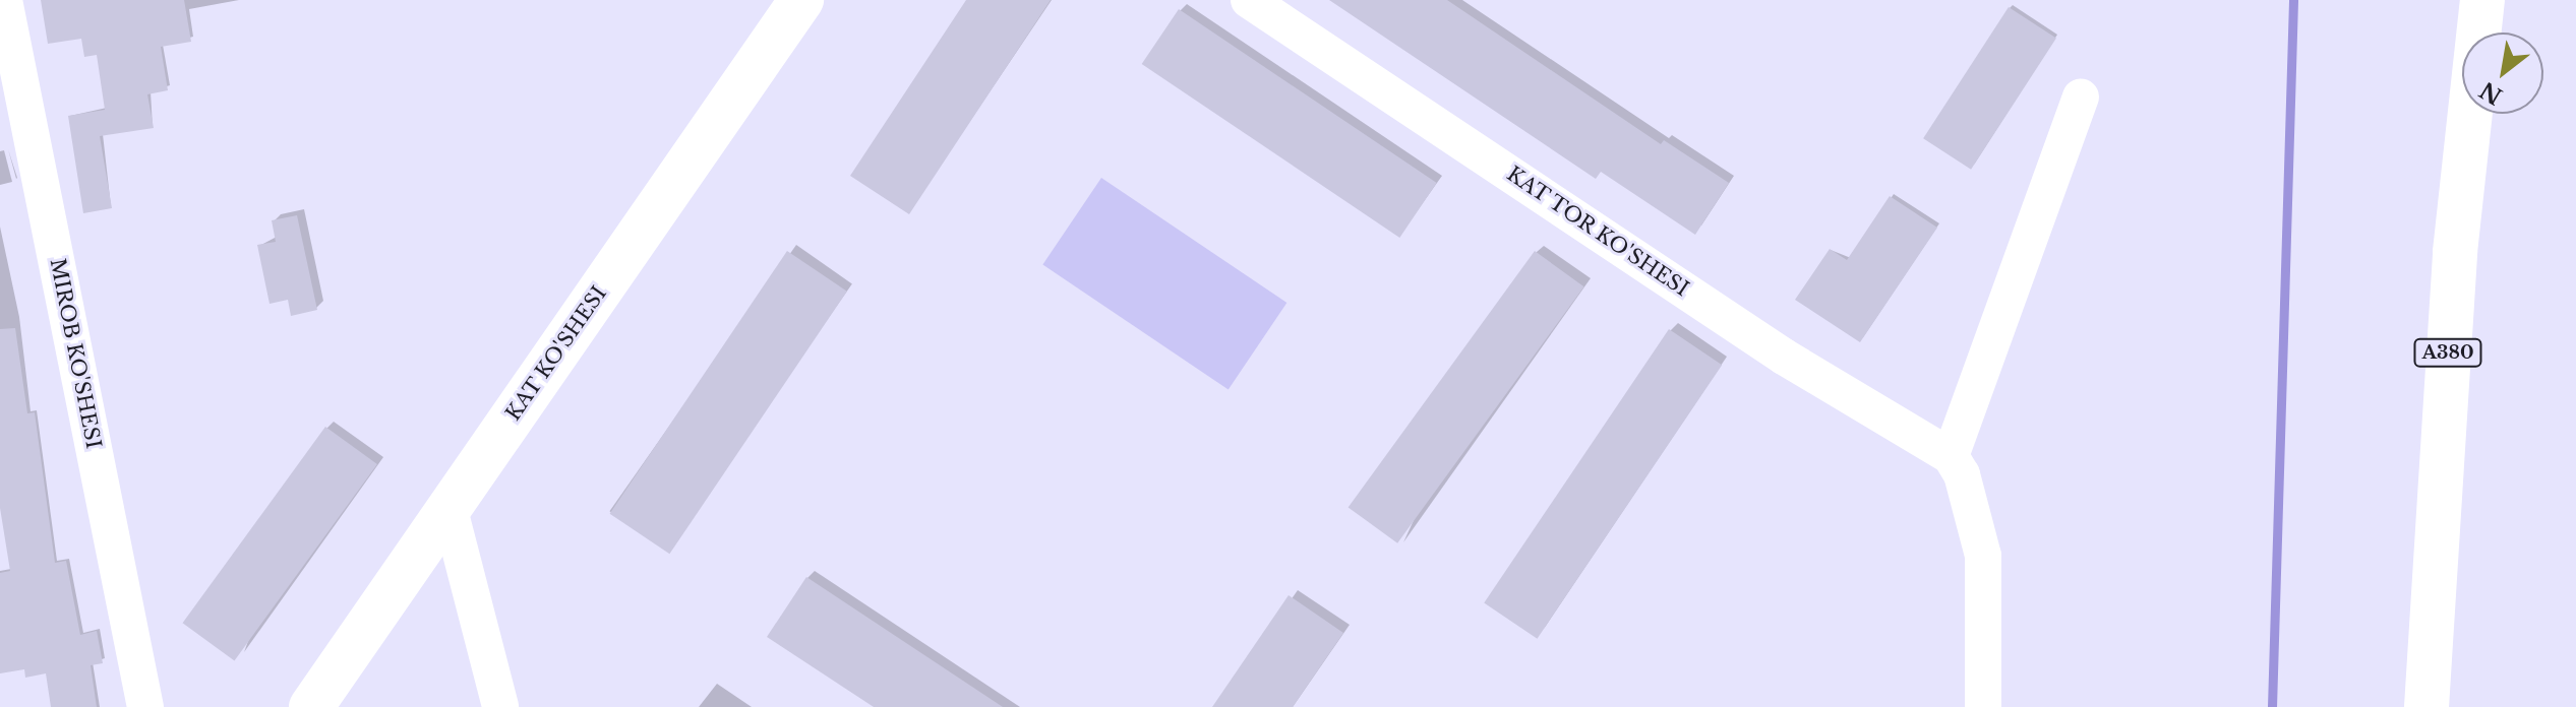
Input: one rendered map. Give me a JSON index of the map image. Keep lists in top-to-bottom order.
{
  "streets": {
    "main road": ["A380", "KAT KO'SHESI"],
    "street": ["KAT TOR KO'SHESI", "MIROB KO'SHESI"]
  },
  "north": "bottom left"
}
